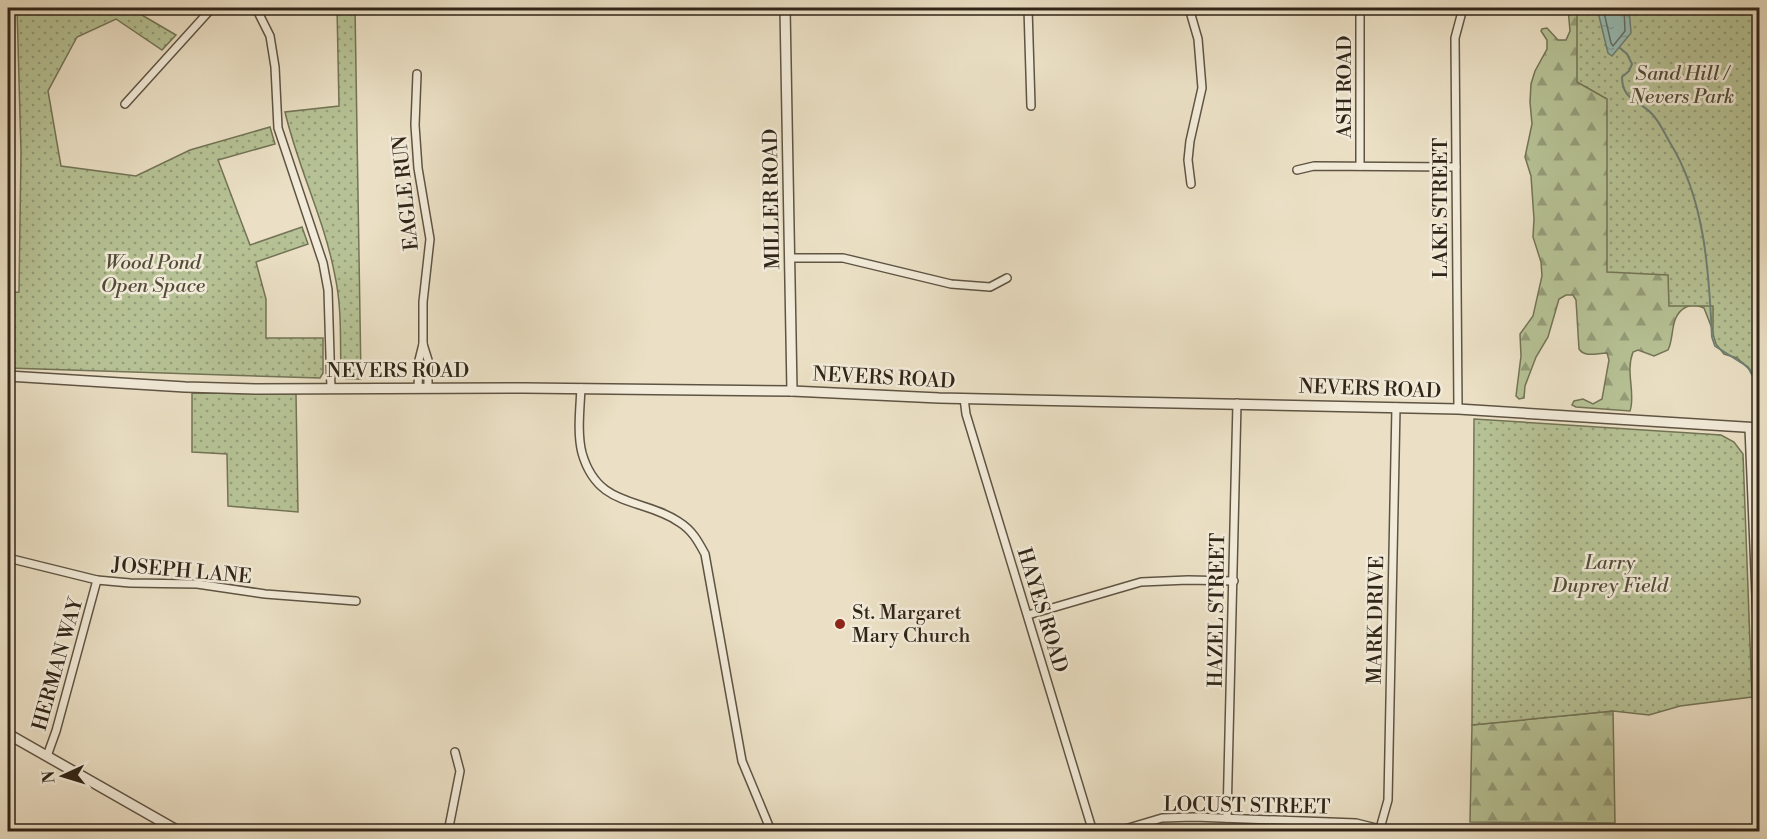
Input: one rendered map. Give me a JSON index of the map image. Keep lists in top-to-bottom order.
{
  "streets": {
    "street": [
      "ASH ROAD",
      "EAGLE RUN",
      "MILLER ROAD",
      "LAKE STREET",
      "NEVERS ROAD",
      "JOSEPH LANE",
      "HAYES ROAD",
      "HAZEL STREET",
      "MARK DRIVE",
      "HERMAN WAY",
      "LOCUST STREET"
    ]
  },
  "crossings": [
    ["EAGLE RUN", "NEVERS ROAD"],
    ["MILLER ROAD", "NEVERS ROAD"],
    ["LAKE STREET", "NEVERS ROAD"],
    ["NEVERS ROAD", "HAYES ROAD"],
    ["NEVERS ROAD", "HAZEL STREET"],
    ["NEVERS ROAD", "MARK DRIVE"],
    ["JOSEPH LANE", "HERMAN WAY"],
    ["HAZEL STREET", "LOCUST STREET"],
    ["MARK DRIVE", "LOCUST STREET"]
  ],
  "parks": ["Sand Hill / Nevers Park", "Wood Pond Open Space", "Larry Duprey Field"],
  "places": ["St. Margaret Mary Church"],
  "north": "left"
}
